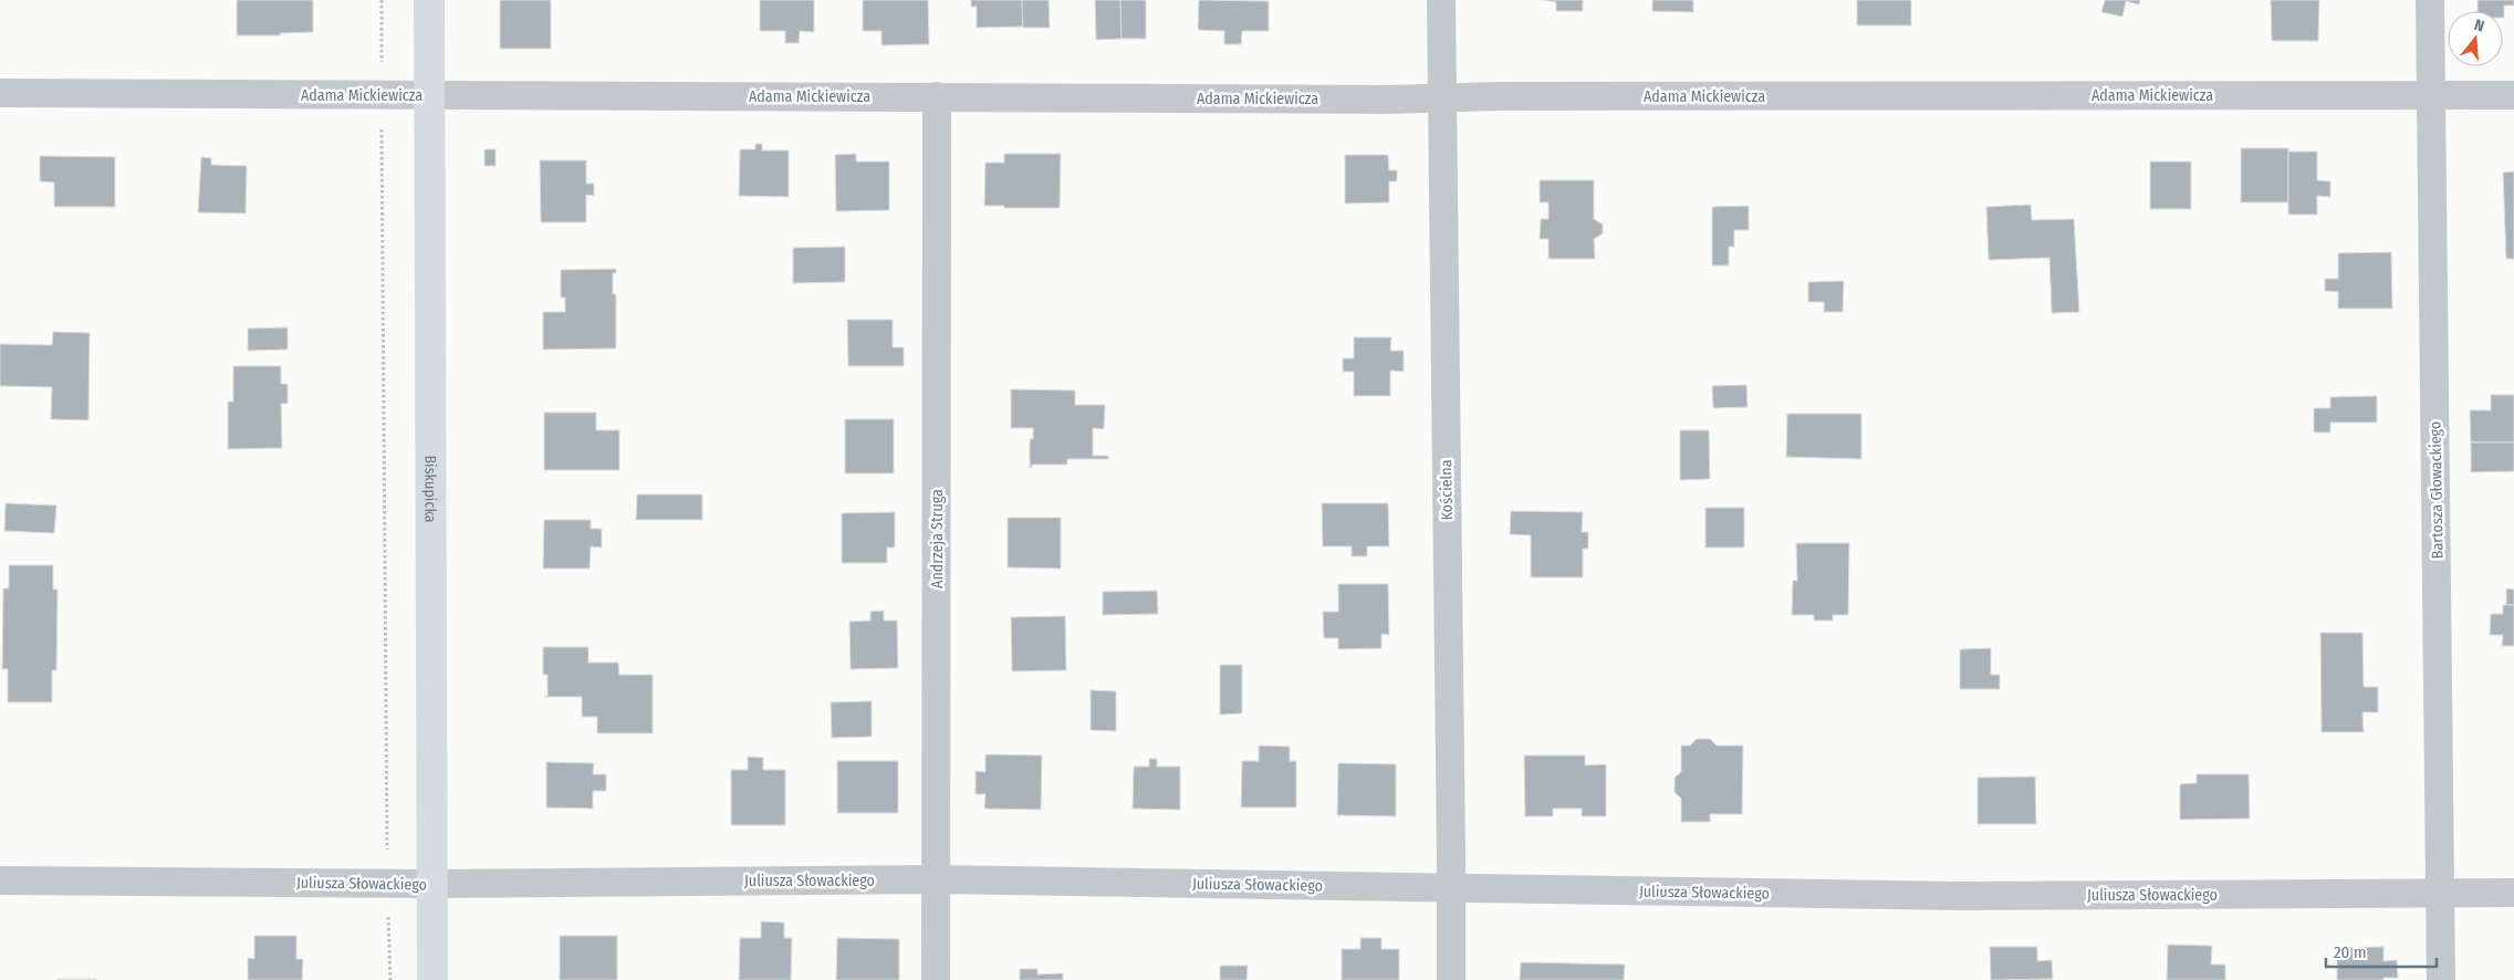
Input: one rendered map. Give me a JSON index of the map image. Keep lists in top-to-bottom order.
{
  "streets": {
    "main road": ["Biskupicka"],
    "street": [
      "Adama Mickiewicza",
      "Kościelna",
      "Bartosza Głowackiego",
      "Andrzeja Struga",
      "Juliusza Słowackiego"
    ]
  },
  "crossings": [
    ["Adama Mickiewicza", "Biskupicka"],
    ["Adama Mickiewicza", "Kościelna"],
    ["Adama Mickiewicza", "Bartosza Głowackiego"],
    ["Adama Mickiewicza", "Andrzeja Struga"],
    ["Biskupicka", "Juliusza Słowackiego"],
    ["Kościelna", "Juliusza Słowackiego"],
    ["Bartosza Głowackiego", "Juliusza Słowackiego"],
    ["Andrzeja Struga", "Juliusza Słowackiego"]
  ],
  "scale_bar": "20 m",
  "north": "top"
}
